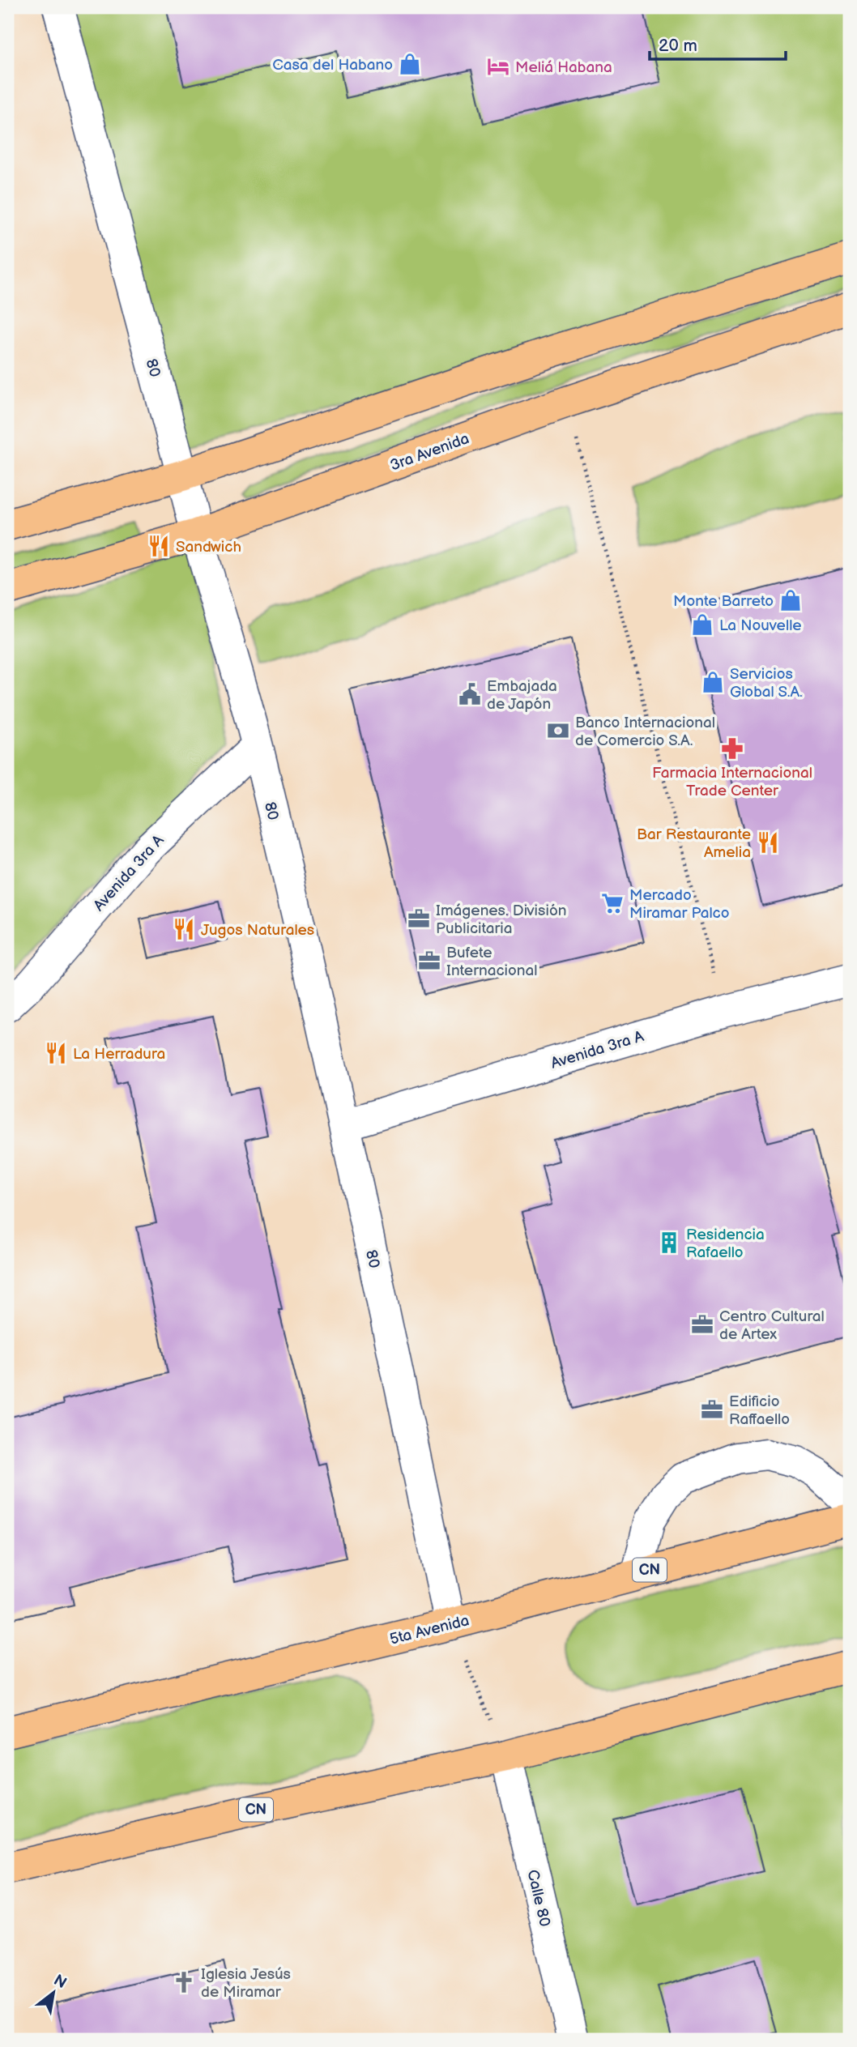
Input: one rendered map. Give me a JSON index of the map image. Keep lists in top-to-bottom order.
{
  "streets": {
    "main road": ["3ra Avenida", "CN", "5ta Avenida"],
    "street": ["80", "Avenida 3ra A", "Calle 80"]
  },
  "crossings": [
    ["80", "3ra Avenida"],
    ["80", "Avenida 3ra A"],
    ["80", "5ta Avenida"],
    ["CN", "Calle 80"]
  ],
  "places": {
    "shop": [
      "Casa del Habano",
      "Monte Barreto",
      "La Nouvelle",
      "Servicios Global S.A."
    ],
    "hotel": ["Meliá Habana"],
    "restaurant": [
      "Sandwich",
      "Bar Restaurante Amelia",
      "Jugos Naturales",
      "La Herradura"
    ],
    "public building": ["Embajada de Japón"],
    "bank": ["Banco Internacional de Comercio S.A."],
    "pharmacy": ["Farmacia Internacional Trade Center"],
    "supermarket": ["Mercado Miramar Palco"],
    "office": [
      "Imágenes. División Publicitaria",
      "Bufete Internacional",
      "Centro Cultural de Artex",
      "Edificio Raffaello"
    ],
    "building": ["Residencia Rafaello"],
    "church": ["Iglesia Jesús de Miramar"]
  },
  "scale_bar": "20 m",
  "north": "top right"
}
